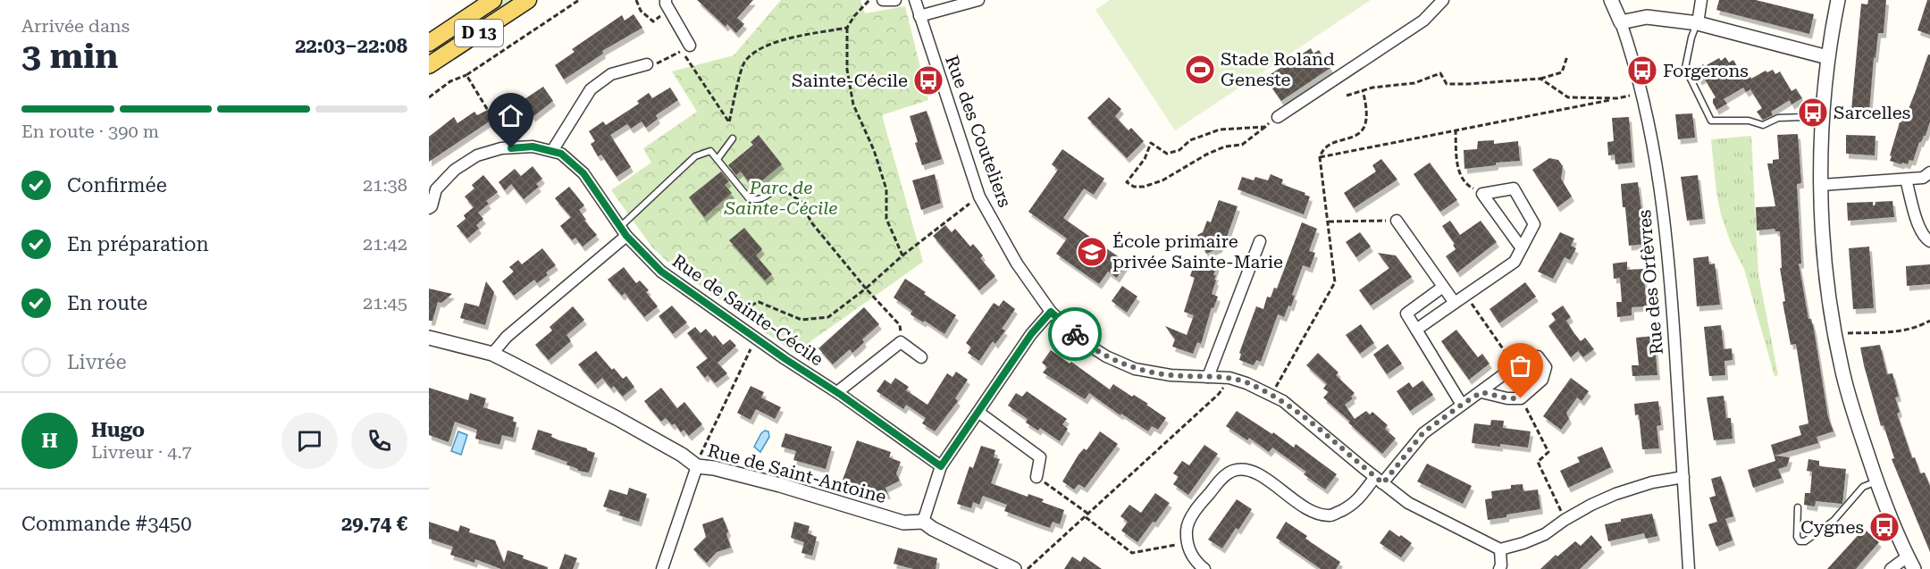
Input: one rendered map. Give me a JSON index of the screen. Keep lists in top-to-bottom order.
{
  "streets": {
    "main road": ["D 13"],
    "street": [
      "Rue des Couteliers",
      "Rue des Orfèvres",
      "Rue de Sainte-Cécile",
      "Rue de Saint-Antoine"
    ]
  },
  "parks": ["Parc de Sainte-Cécile"],
  "places": {
    "sports": ["Stade Roland Geneste"],
    "bus stop": [
      "Forgerons",
      "Sainte-Cécile",
      "Sarcelles",
      "Cygnes"
    ],
    "school or university": ["École primaire privée Sainte-Marie"]
  },
  "page": {
    "heading": ["3 min", "Arrivée dans", "22:03–22:08"],
    "panel": [
      "Hugo",
      "Livreur · 4.7",
      "Commande #3450",
      "29.74 €"
    ],
    "bar": "En route · 390 m",
    "list": [
      ["Confirmée", "21:38"],
      ["En préparation", "21:42"],
      ["En route", "21:45"],
      "Livrée"
    ],
    "round": "H"
  }
}
